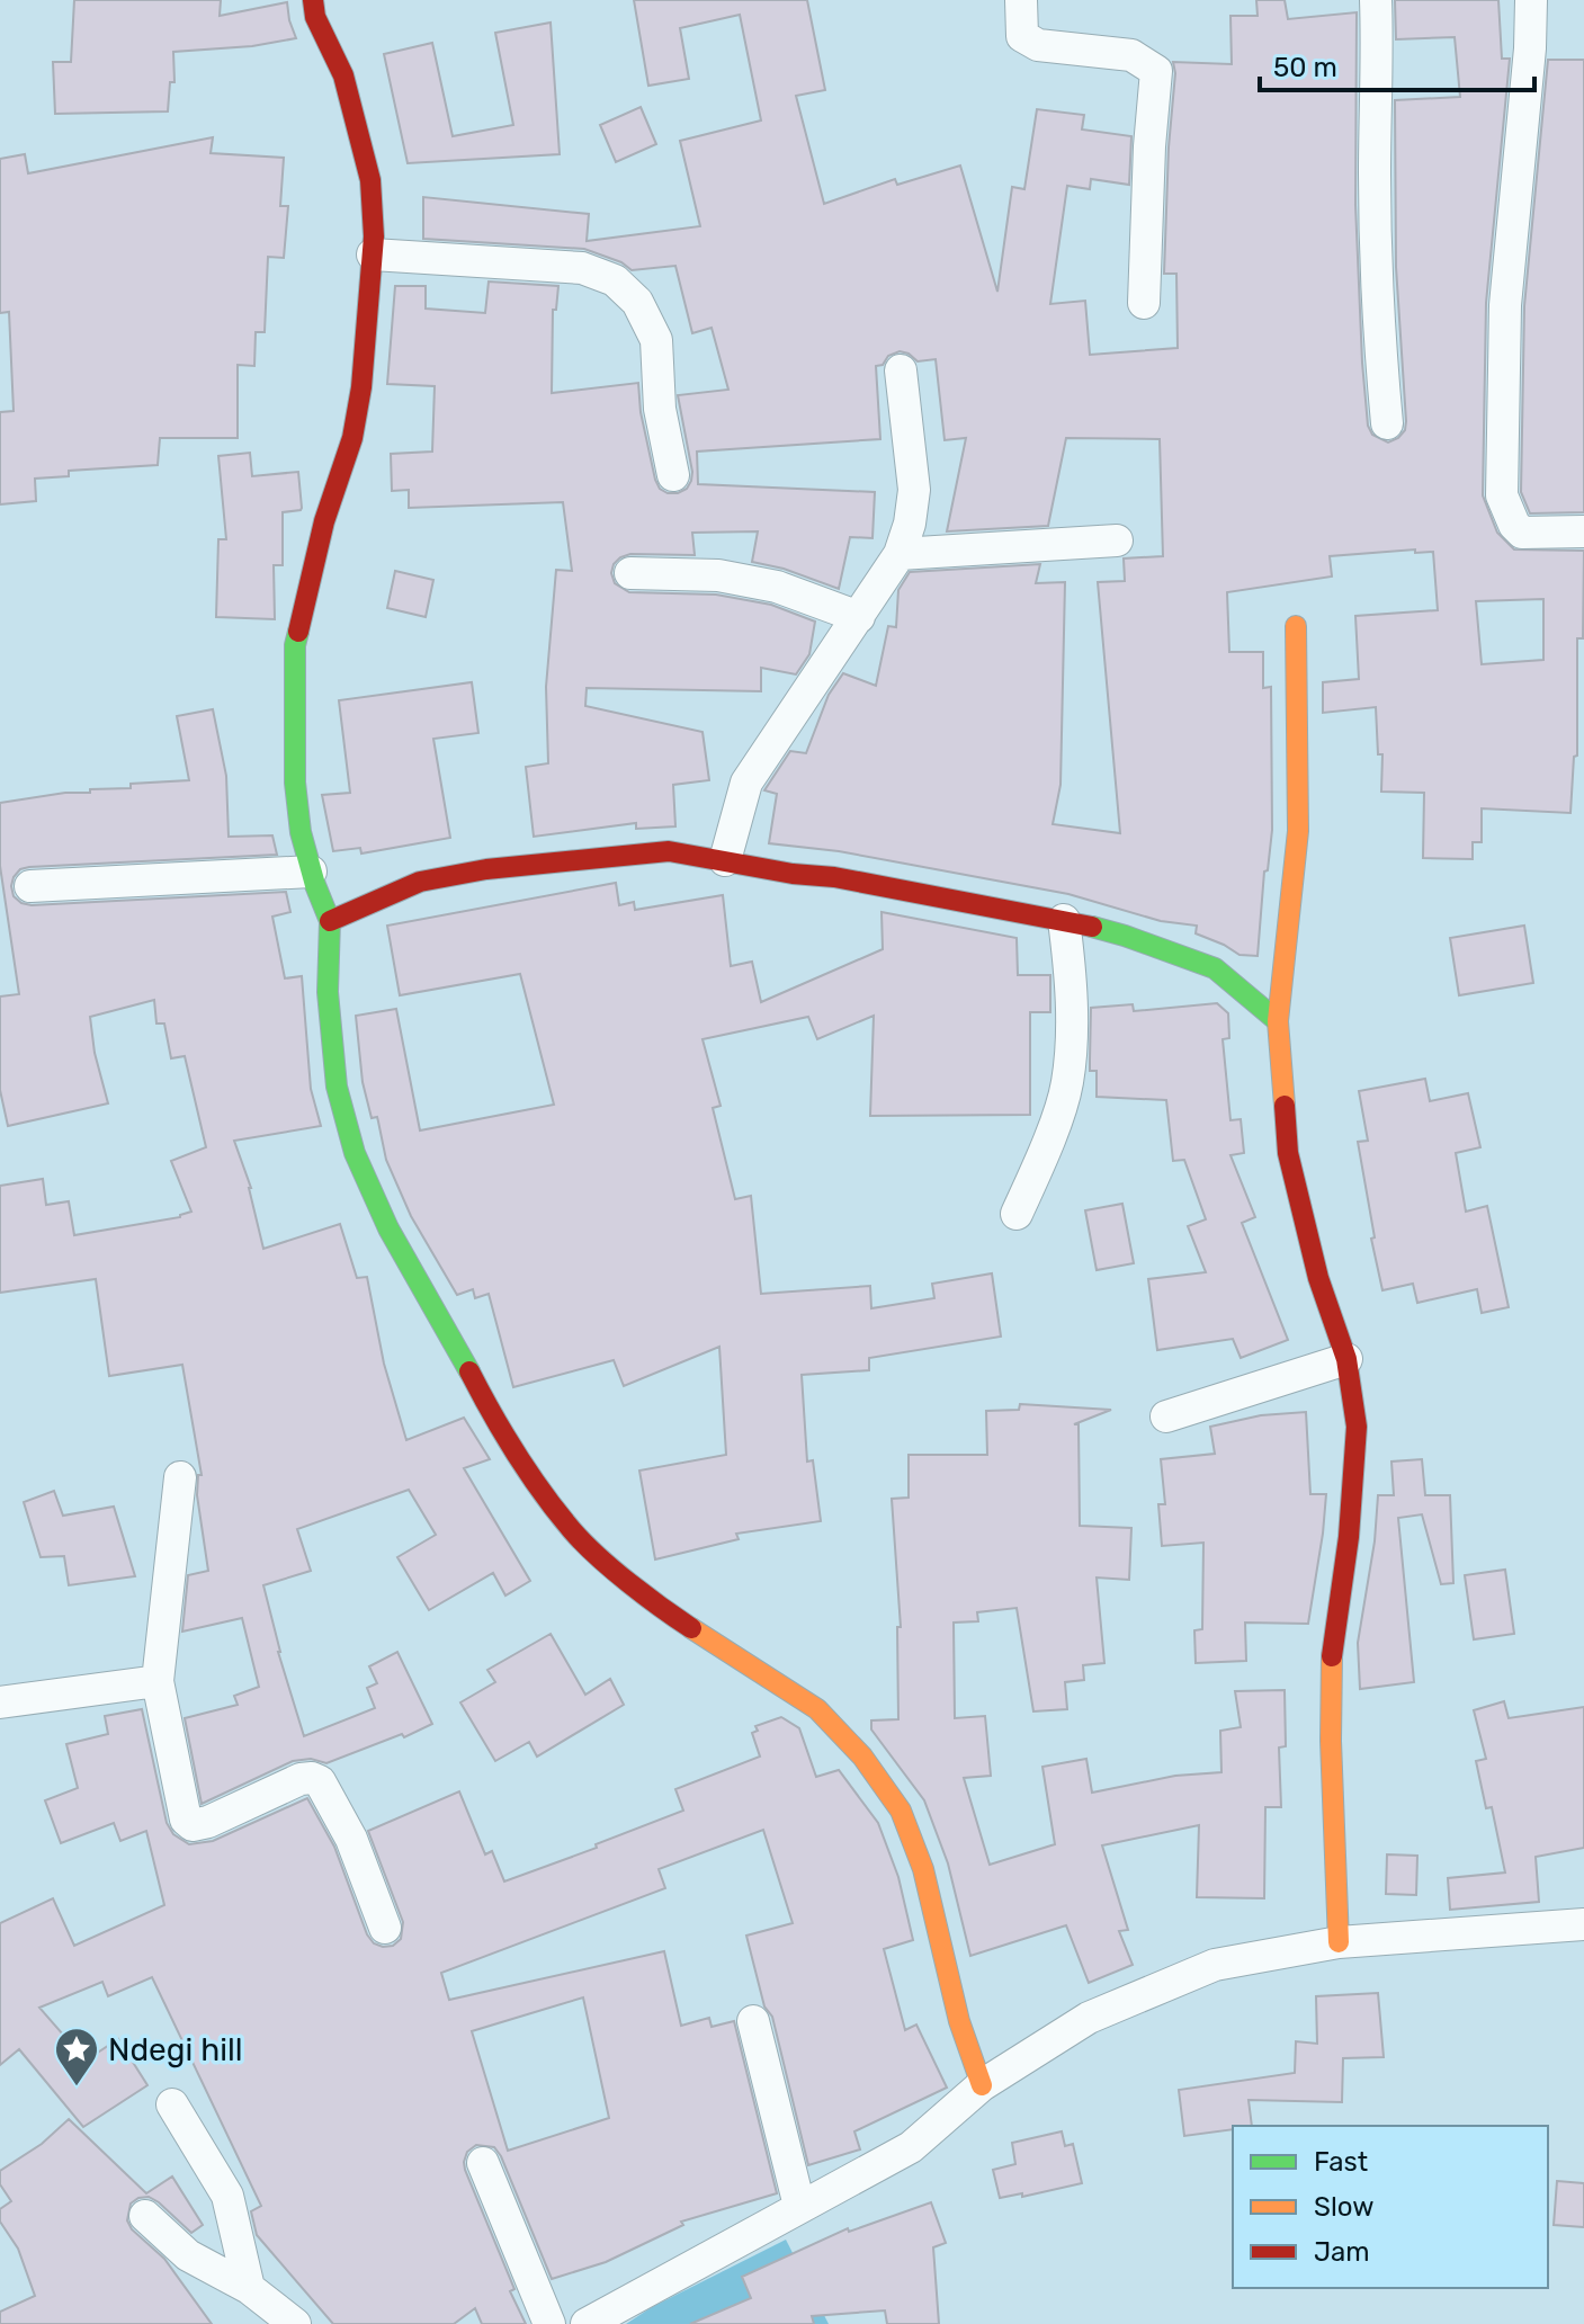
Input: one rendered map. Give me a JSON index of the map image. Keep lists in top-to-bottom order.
{
  "places": {
    "place": ["Ndegi hill"]
  },
  "legend": ["Fast", "Slow", "Jam"],
  "scale_bar": "50 m"
}
